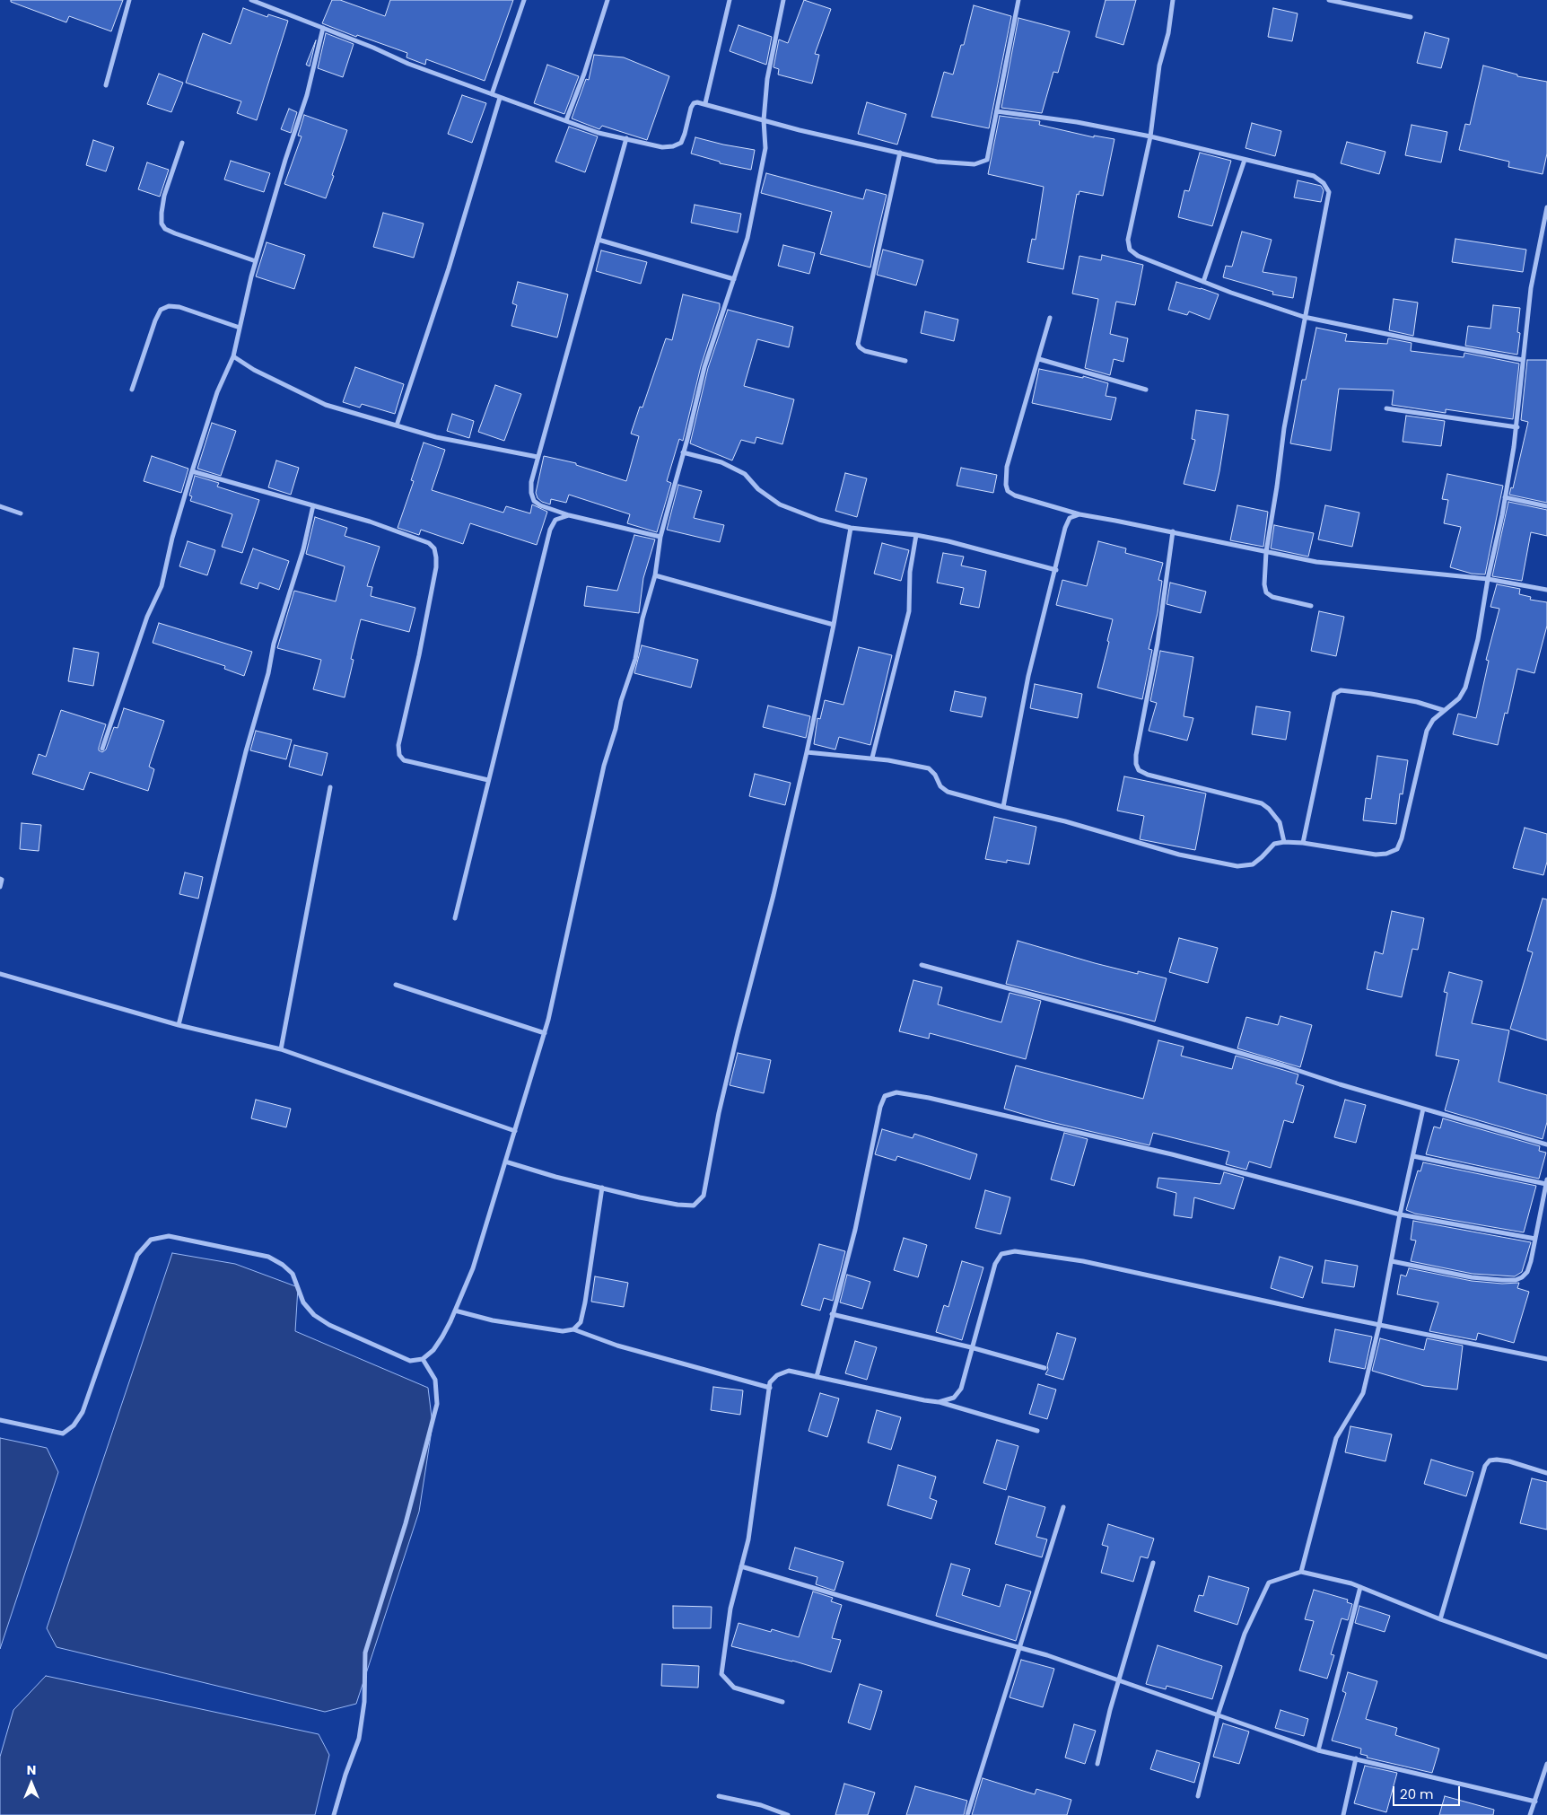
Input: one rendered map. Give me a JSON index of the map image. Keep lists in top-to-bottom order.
{
  "scale_bar": "20 m",
  "north": "top"
}
